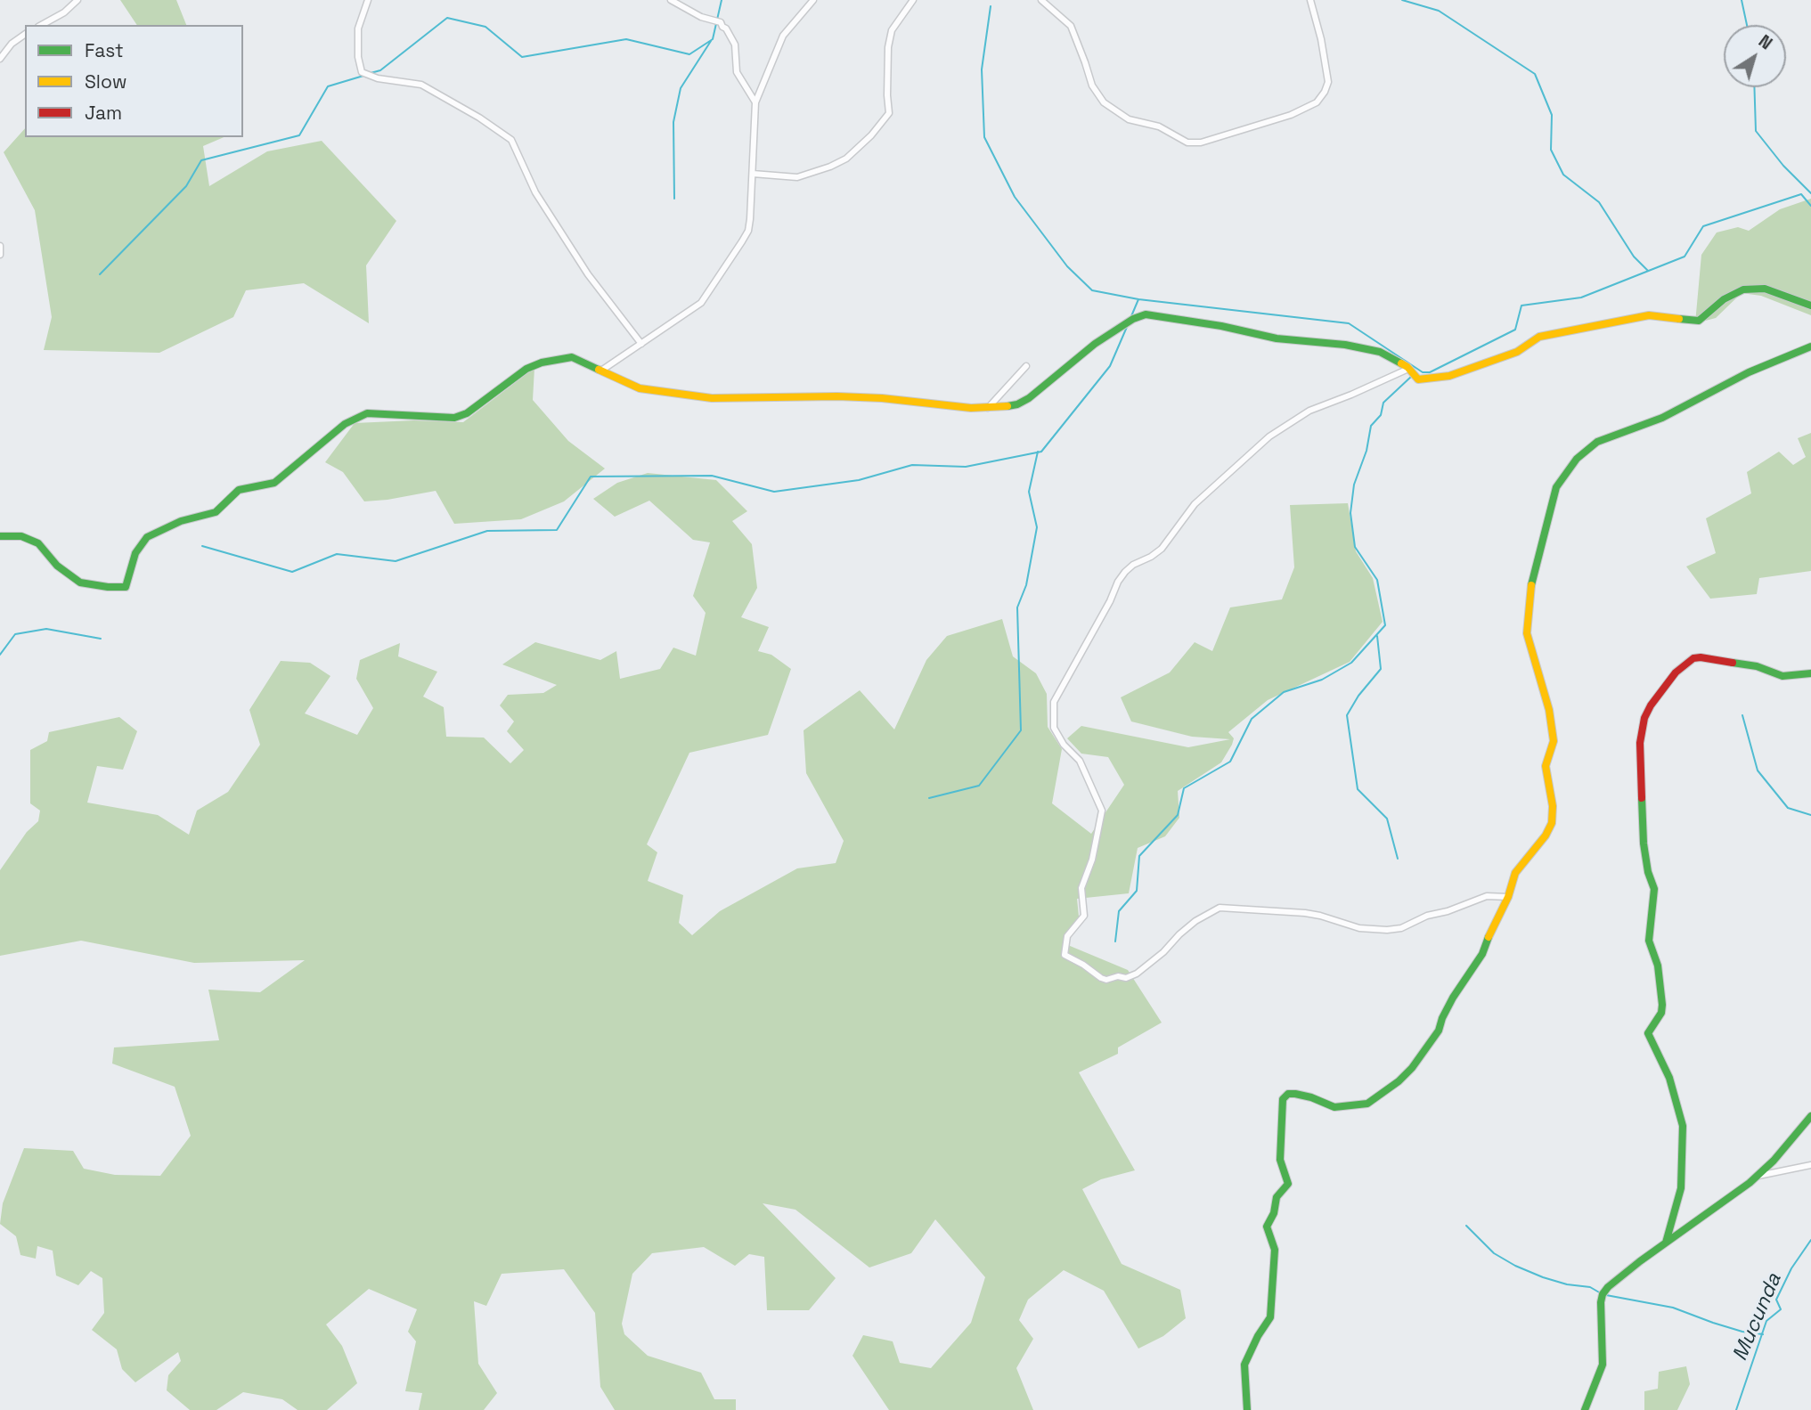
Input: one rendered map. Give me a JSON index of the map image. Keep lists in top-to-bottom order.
{
  "water": ["Mucunda"],
  "legend": ["Fast", "Slow", "Jam"],
  "north": "top right"
}
